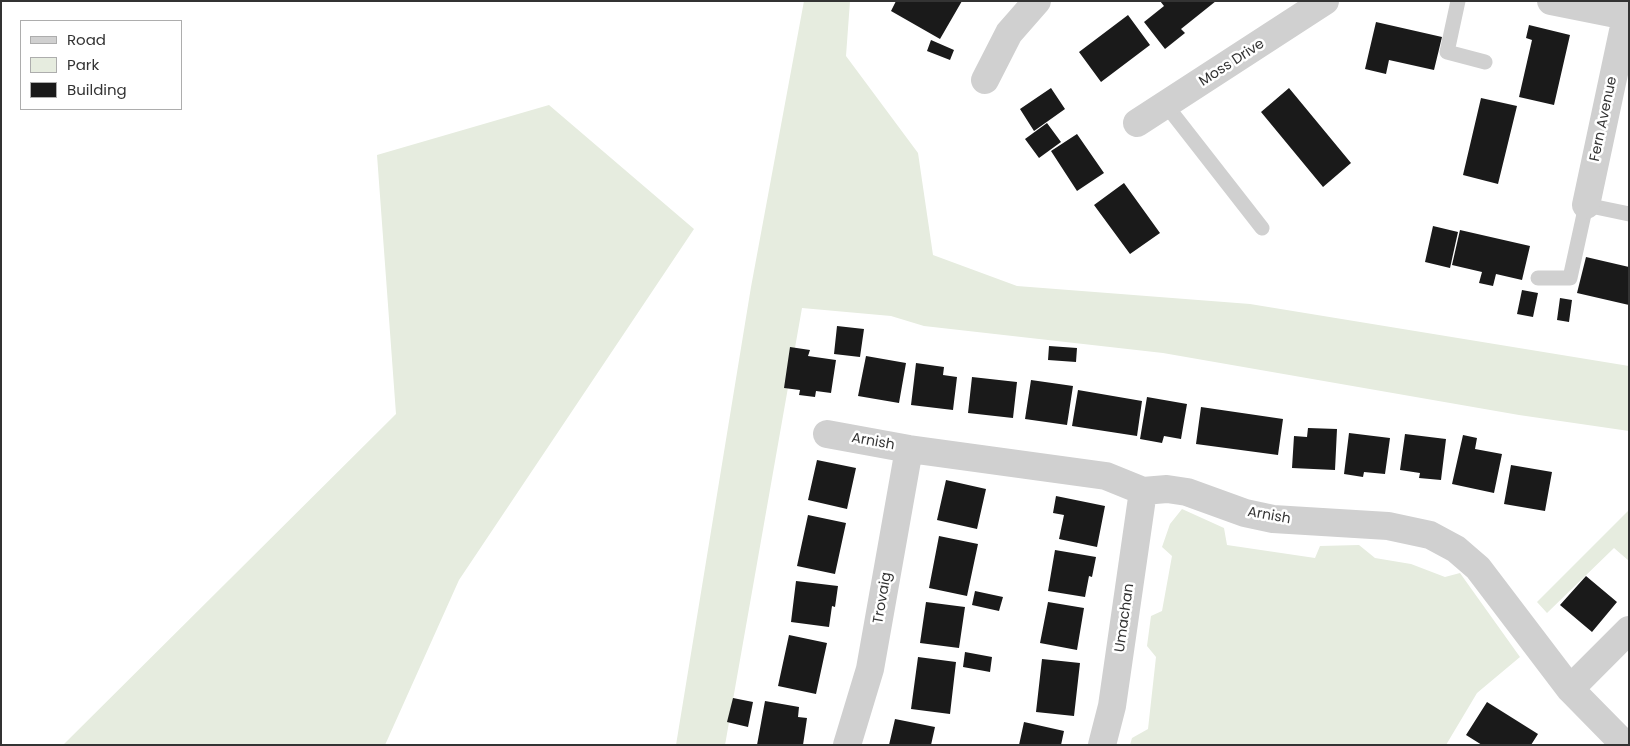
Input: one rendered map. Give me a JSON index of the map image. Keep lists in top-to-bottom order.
{
  "streets": {
    "street": [
      "Moss Drive",
      "Fern Avenue",
      "Arnish",
      "Trovaig",
      "Umachan"
    ]
  },
  "crossings": [
    ["Arnish", "Trovaig"],
    ["Arnish", "Umachan"]
  ],
  "legend": ["Road", "Park", "Building"]
}
